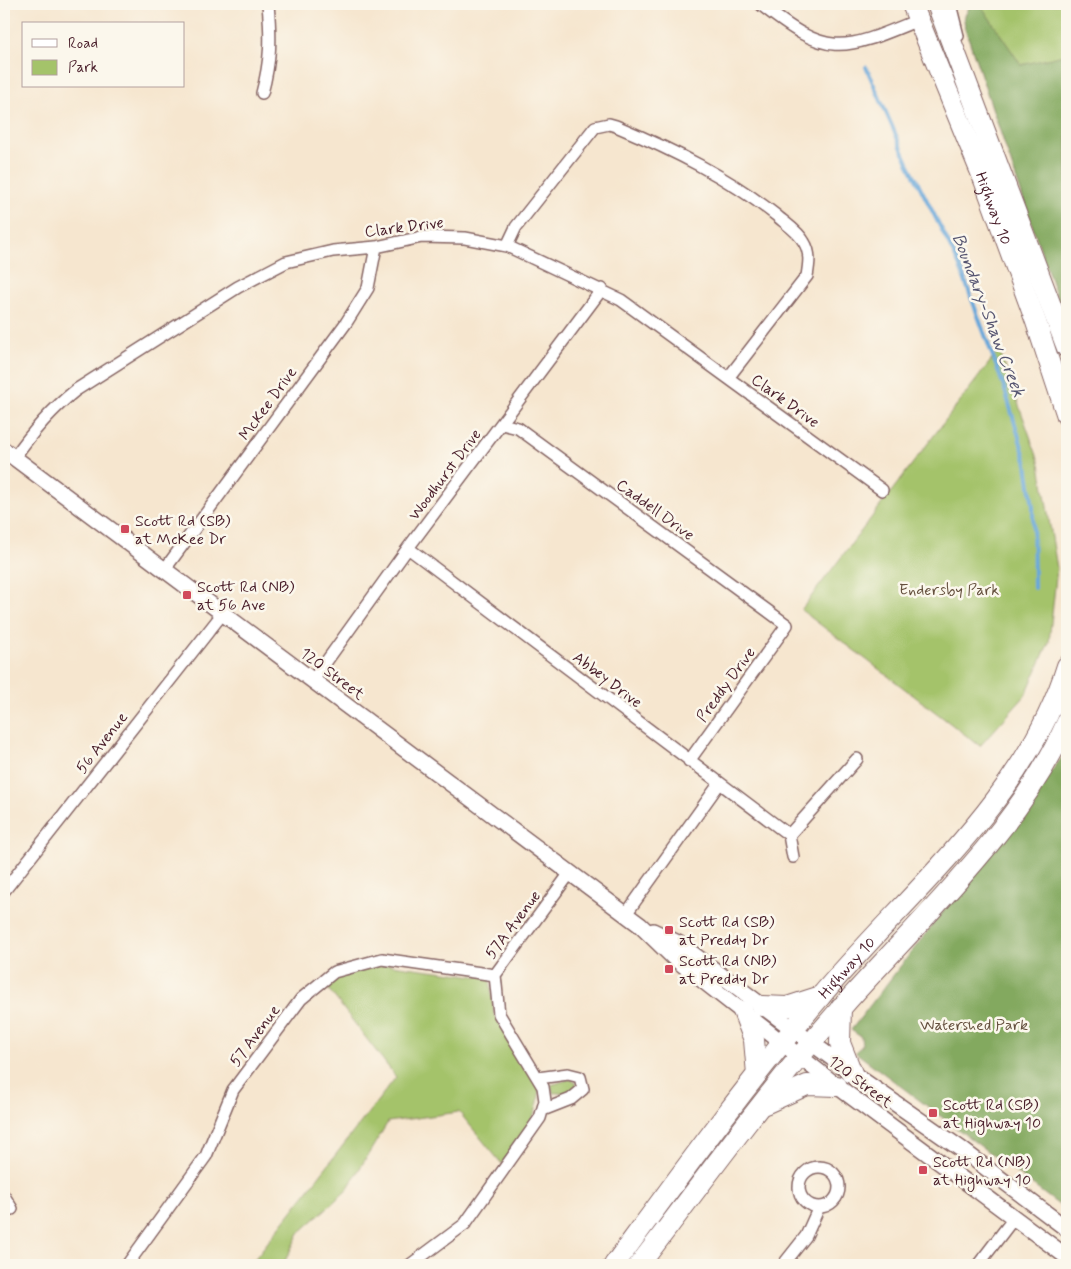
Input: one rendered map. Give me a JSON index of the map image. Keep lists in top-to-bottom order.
{
  "streets": {
    "highway": ["Highway 10"],
    "street": [
      "Clark Drive",
      "McKee Drive",
      "Woodhurst Drive",
      "Caddell Drive",
      "120 Street",
      "Abbey Drive",
      "Preddy Drive",
      "56 Avenue",
      "57A Avenue",
      "57 Avenue"
    ]
  },
  "crossings": [
    ["Highway 10", "120 Street"],
    ["Clark Drive", "McKee Drive"],
    ["Clark Drive", "Woodhurst Drive"],
    ["Clark Drive", "120 Street"],
    ["McKee Drive", "120 Street"],
    ["Woodhurst Drive", "Caddell Drive"],
    ["Woodhurst Drive", "120 Street"],
    ["Woodhurst Drive", "Abbey Drive"],
    ["Caddell Drive", "Preddy Drive"],
    ["120 Street", "56 Avenue"],
    ["120 Street", "57A Avenue"],
    ["Abbey Drive", "Preddy Drive"],
    ["57A Avenue", "57 Avenue"]
  ],
  "water": ["Boundary-Shaw Creek"],
  "parks": ["Endersby Park", "Watershed Park"],
  "places": {
    "transit": [
      "Scott Rd (SB) at McKee Dr",
      "Scott Rd (NB) at 56 Ave",
      "Scott Rd (SB) at Preddy Dr",
      "Scott Rd (NB) at Preddy Dr",
      "Scott Rd (SB) at Highway 10",
      "Scott Rd (NB) at Highway 10"
    ]
  },
  "legend": ["Road", "Park"]
}
